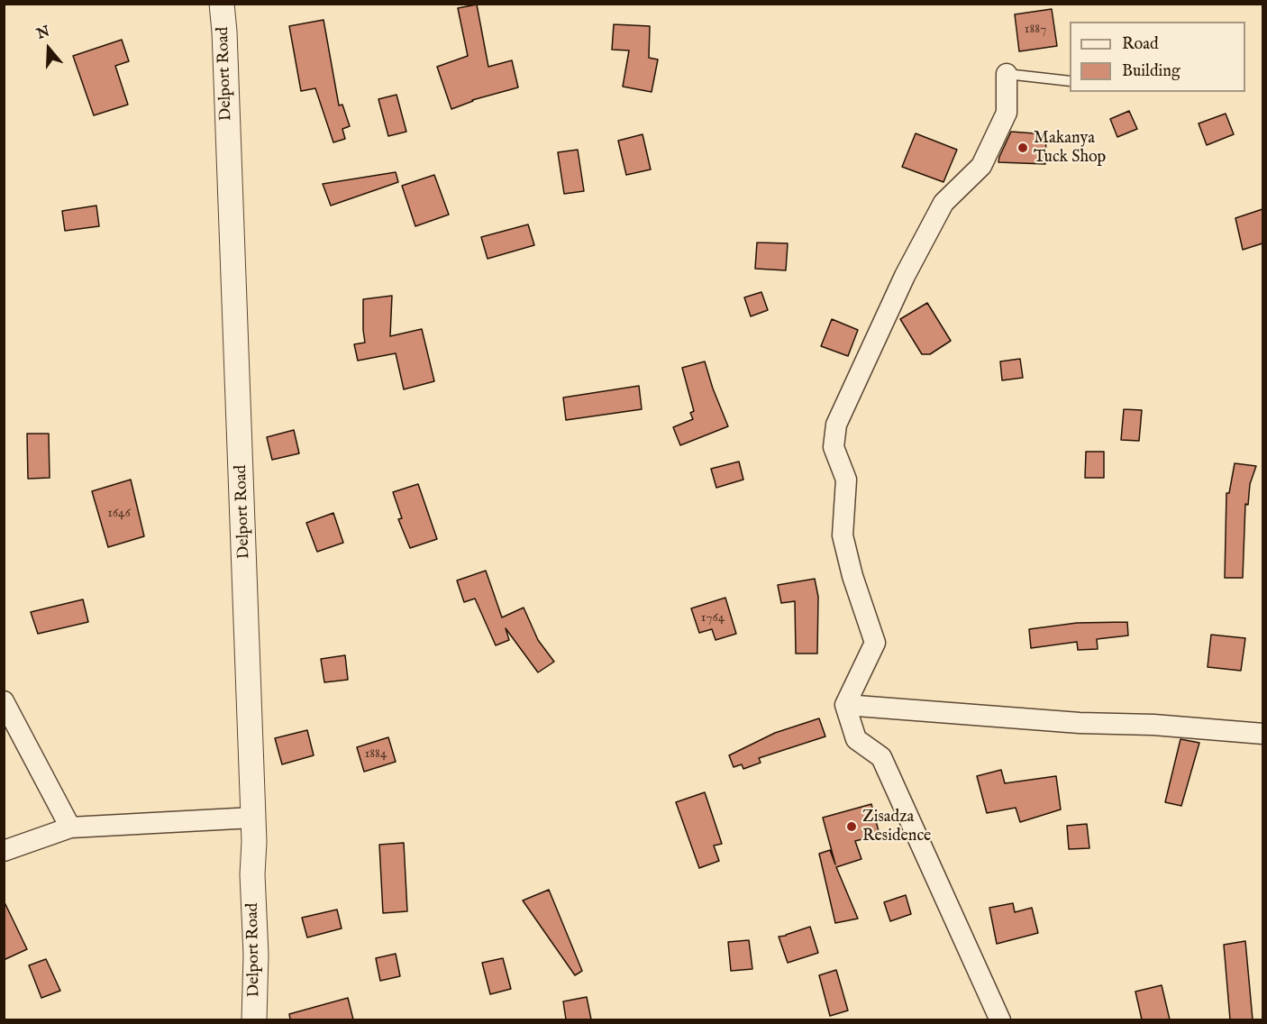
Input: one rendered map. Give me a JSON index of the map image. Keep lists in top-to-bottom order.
{
  "streets": {
    "street": ["Delport Road"]
  },
  "places": ["Makanya Tuck Shop", "Zisadza Residence"],
  "house_numbers": [
    "1887",
    "1646",
    "1764",
    "1884"
  ],
  "legend": ["Road", "Building"],
  "north": "top"
}
